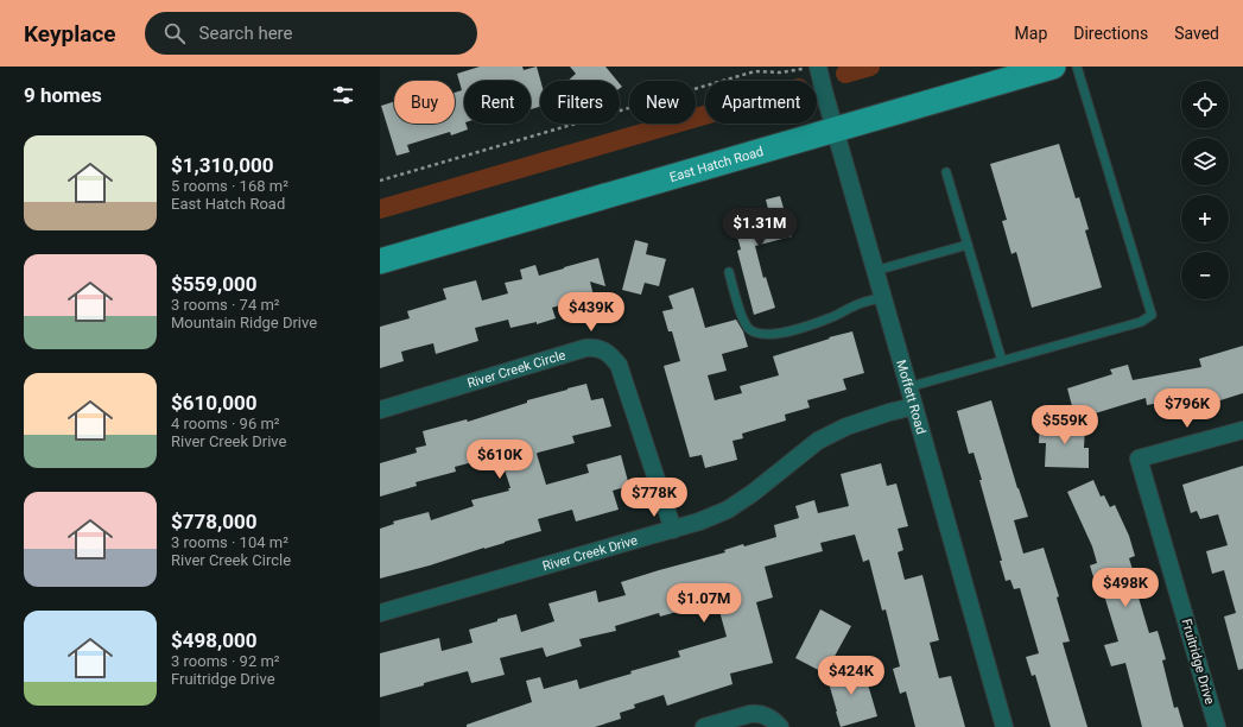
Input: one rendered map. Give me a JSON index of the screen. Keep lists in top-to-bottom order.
{
  "streets": {
    "main road": ["East Hatch Road"],
    "street": [
      "River Creek Circle",
      "Moffett Road",
      "River Creek Drive",
      "Fruitridge Drive"
    ]
  },
  "crossings": [
    ["East Hatch Road", "Moffett Road"],
    ["River Creek Circle", "River Creek Drive"],
    ["Moffett Road", "River Creek Drive"]
  ],
  "page": {
    "header": "Keyplace",
    "search": "Search here",
    "nav": ["Map", "Directions", "Saved"],
    "heading": "9 homes",
    "map_buttons": ["+", "−"],
    "chip": [
      "Buy",
      "Rent",
      "Filters",
      "New",
      "Apartment"
    ],
    "list": [
      {
        "name": "$1,310,000",
        "note": "5 rooms · 168 m² · East Hatch Road"
      },
      {
        "name": "$559,000",
        "note": "3 rooms · 74 m² · Mountain Ridge Drive"
      },
      {
        "name": "$610,000",
        "note": "4 rooms · 96 m² · River Creek Drive"
      },
      {
        "name": "$778,000",
        "note": "3 rooms · 104 m² · River Creek Circle"
      },
      {
        "name": "$498,000",
        "note": "3 rooms · 92 m² · Fruitridge Drive"
      }
    ],
    "price": [
      "$1.31M",
      "$439K",
      "$796K",
      "$559K",
      "$610K",
      "$778K",
      "$498K",
      "$1.07M",
      "$424K"
    ]
  }
}
